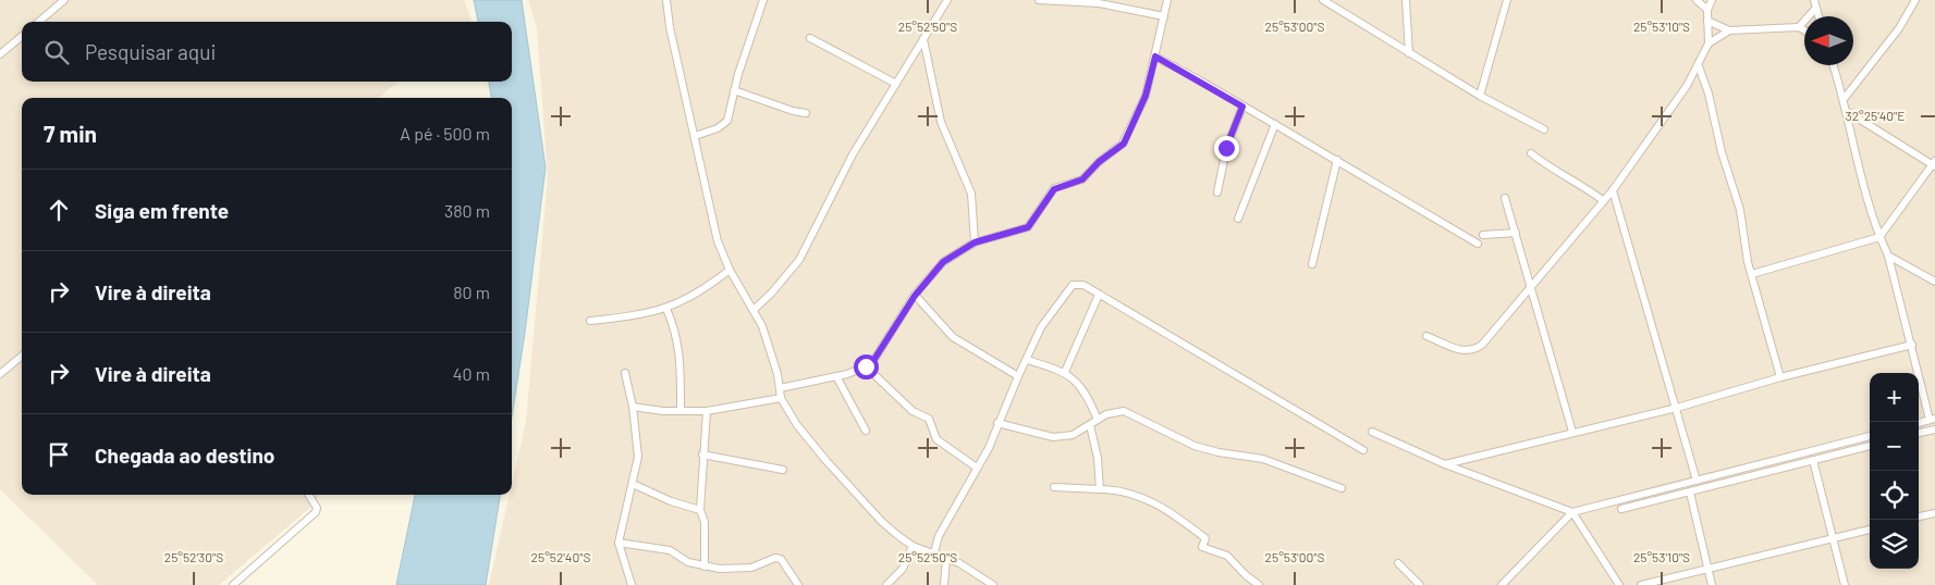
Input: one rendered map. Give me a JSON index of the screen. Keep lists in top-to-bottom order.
{
  "north": "left",
  "page": {
    "search": "Pesquisar aqui",
    "heading": ["7 min", "A pé · 500 m"],
    "list": [
      ["Siga em frente", "380 m"],
      ["Vire à direita", "80 m"],
      ["Vire à direita", "40 m"],
      "Chegada ao destino"
    ],
    "map_buttons": ["+", "−"]
  },
  "coordinates": [
    "25°52'50\"S",
    "25°53'00\"S",
    "25°53'10\"S",
    "32°25'40\"E",
    "25°52'30\"S",
    "25°52'40\"S"
  ]
}
